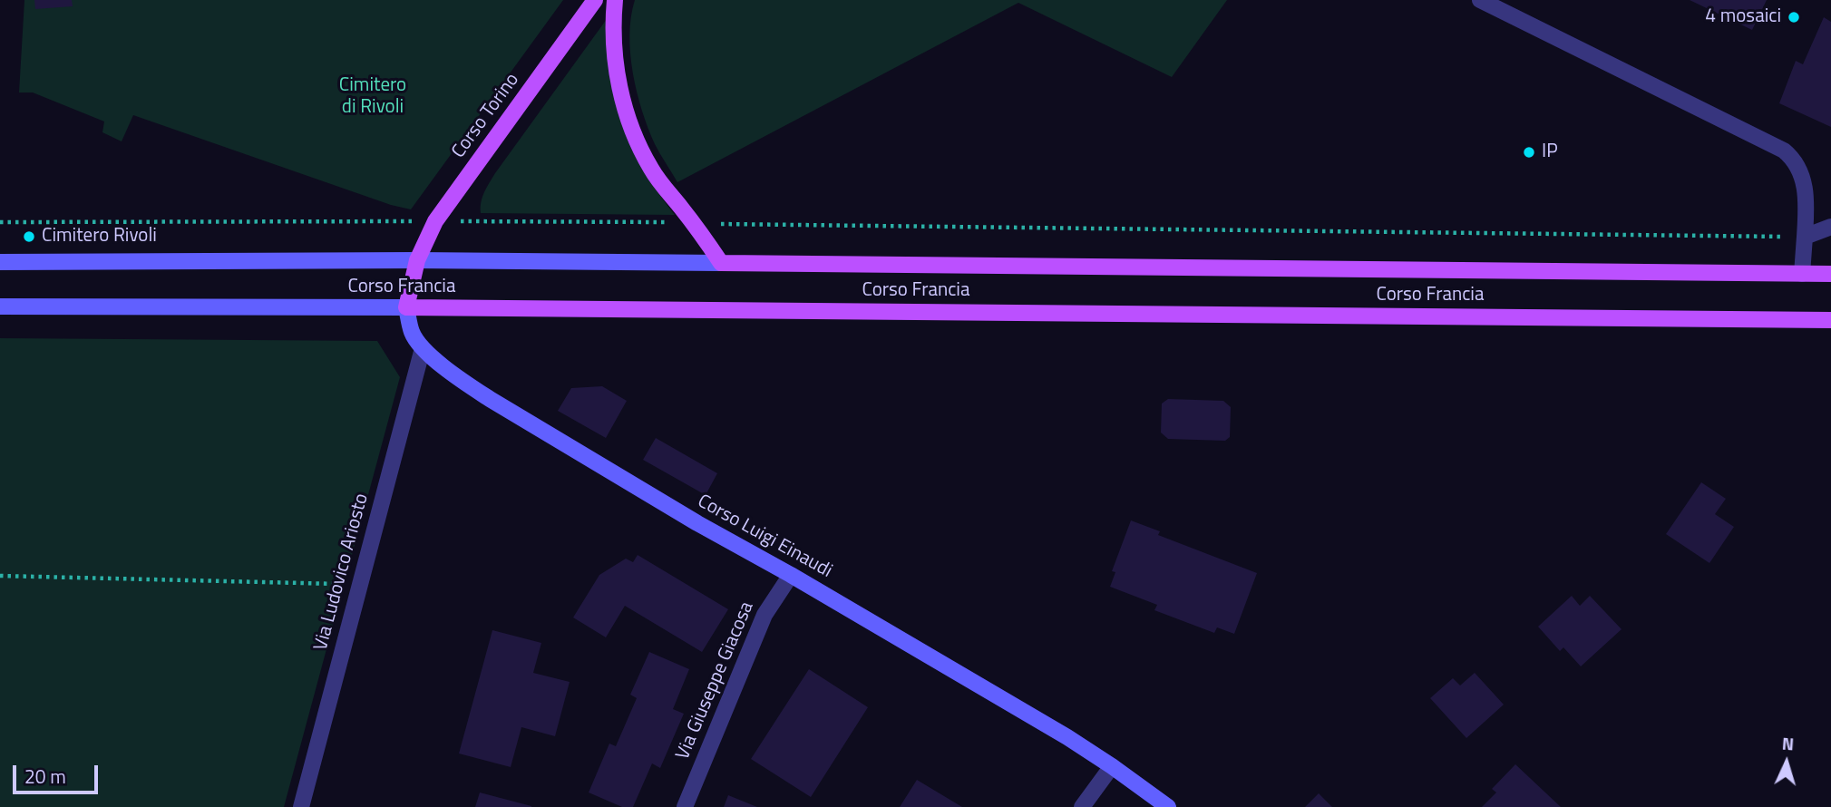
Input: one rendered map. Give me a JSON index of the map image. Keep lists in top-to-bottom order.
{
  "streets": {
    "main road": ["Corso Torino", "Corso Francia", "Corso Luigi Einaudi"],
    "street": ["Via Ludovico Ariosto", "Via Giuseppe Giacosa"]
  },
  "crossings": [
    ["Corso Torino", "Corso Francia"],
    ["Corso Torino", "Corso Luigi Einaudi"],
    ["Corso Francia", "Corso Luigi Einaudi"],
    ["Corso Luigi Einaudi", "Via Ludovico Ariosto"],
    ["Corso Luigi Einaudi", "Via Giuseppe Giacosa"]
  ],
  "parks": ["Cimitero di Rivoli"],
  "places": ["4 mosaici", "IP", "Cimitero Rivoli"],
  "scale_bar": "20 m",
  "north": "top"
}
